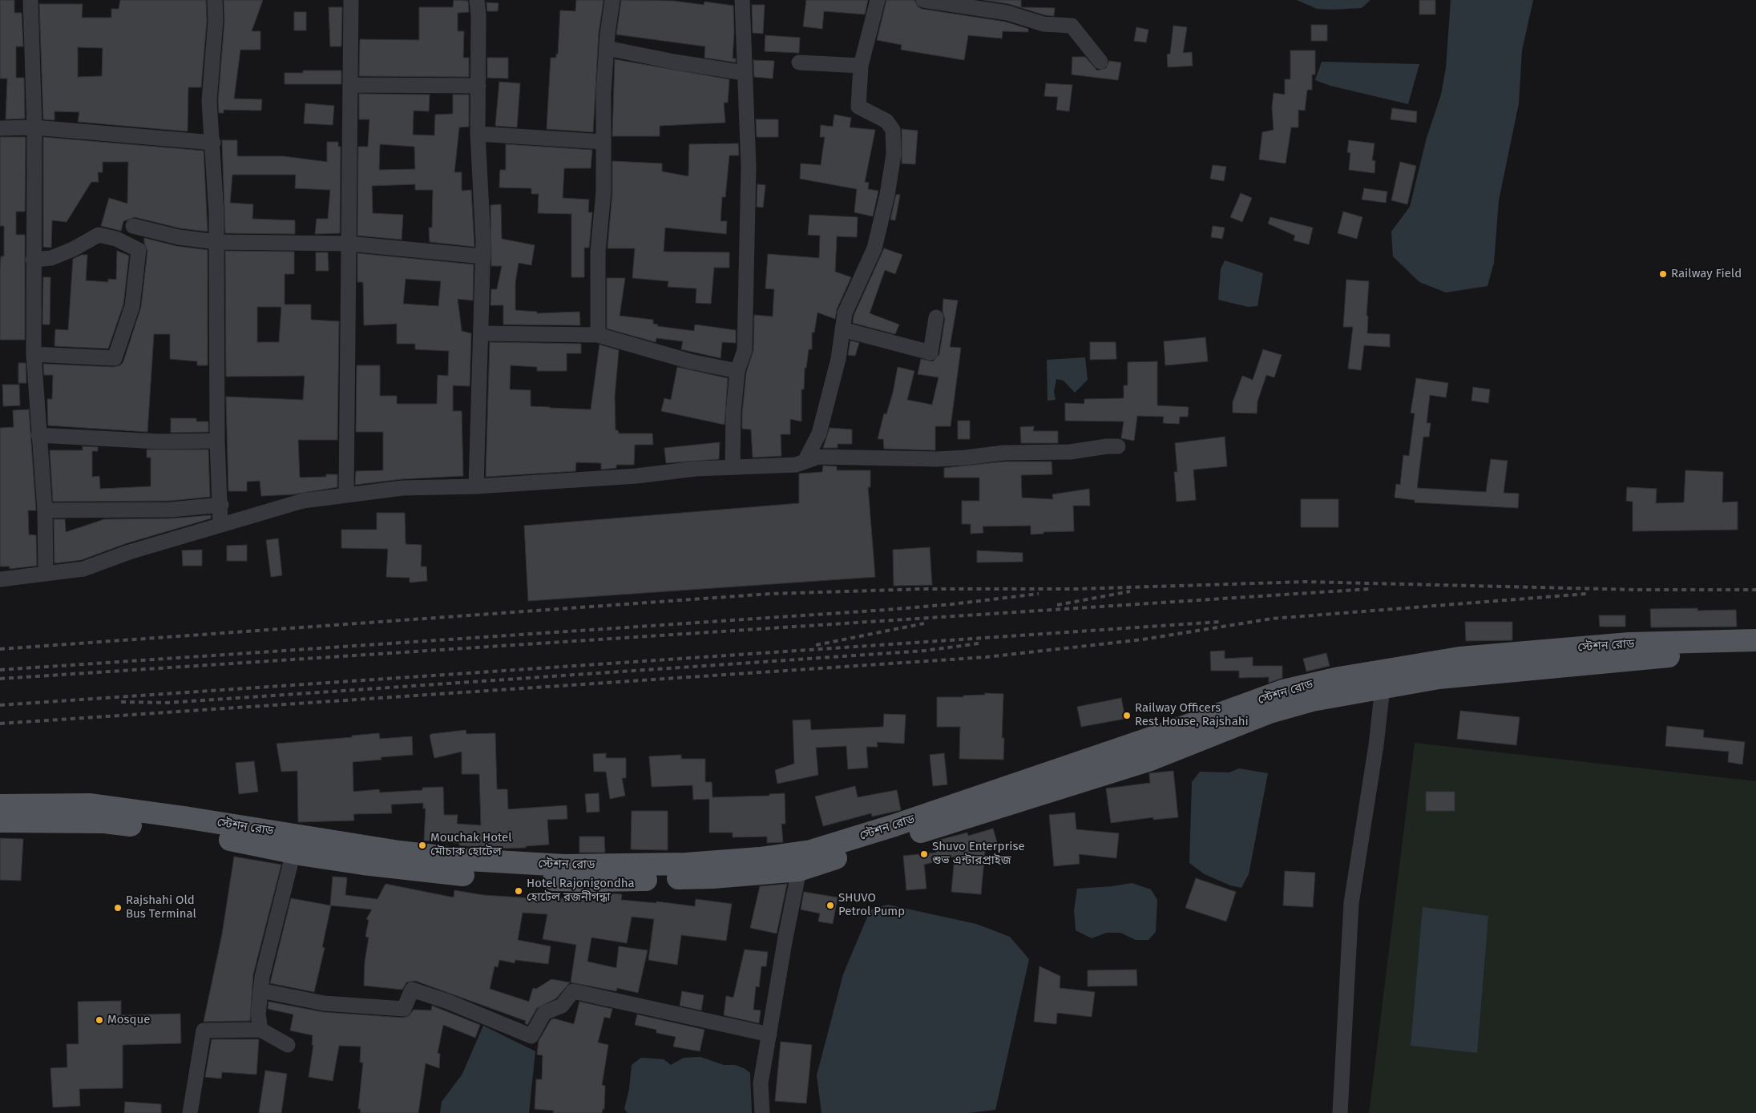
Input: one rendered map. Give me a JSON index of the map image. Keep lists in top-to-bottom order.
{
  "streets": {
    "main road": ["স্টেশন রোড"]
  },
  "places": [
    "Railway Field",
    "Railway Officers Rest House, Rajshahi",
    "Mouchak Hotel মৌচাক হোটেল",
    "Shuvo Enterprise শুভ এন্টারপ্রাইজ",
    "Hotel Rajonigondha হোটেল রজনীগন্ধা",
    "SHUVO Petrol Pump",
    "Rajshahi Old Bus Terminal",
    "Mosque"
  ]
}
